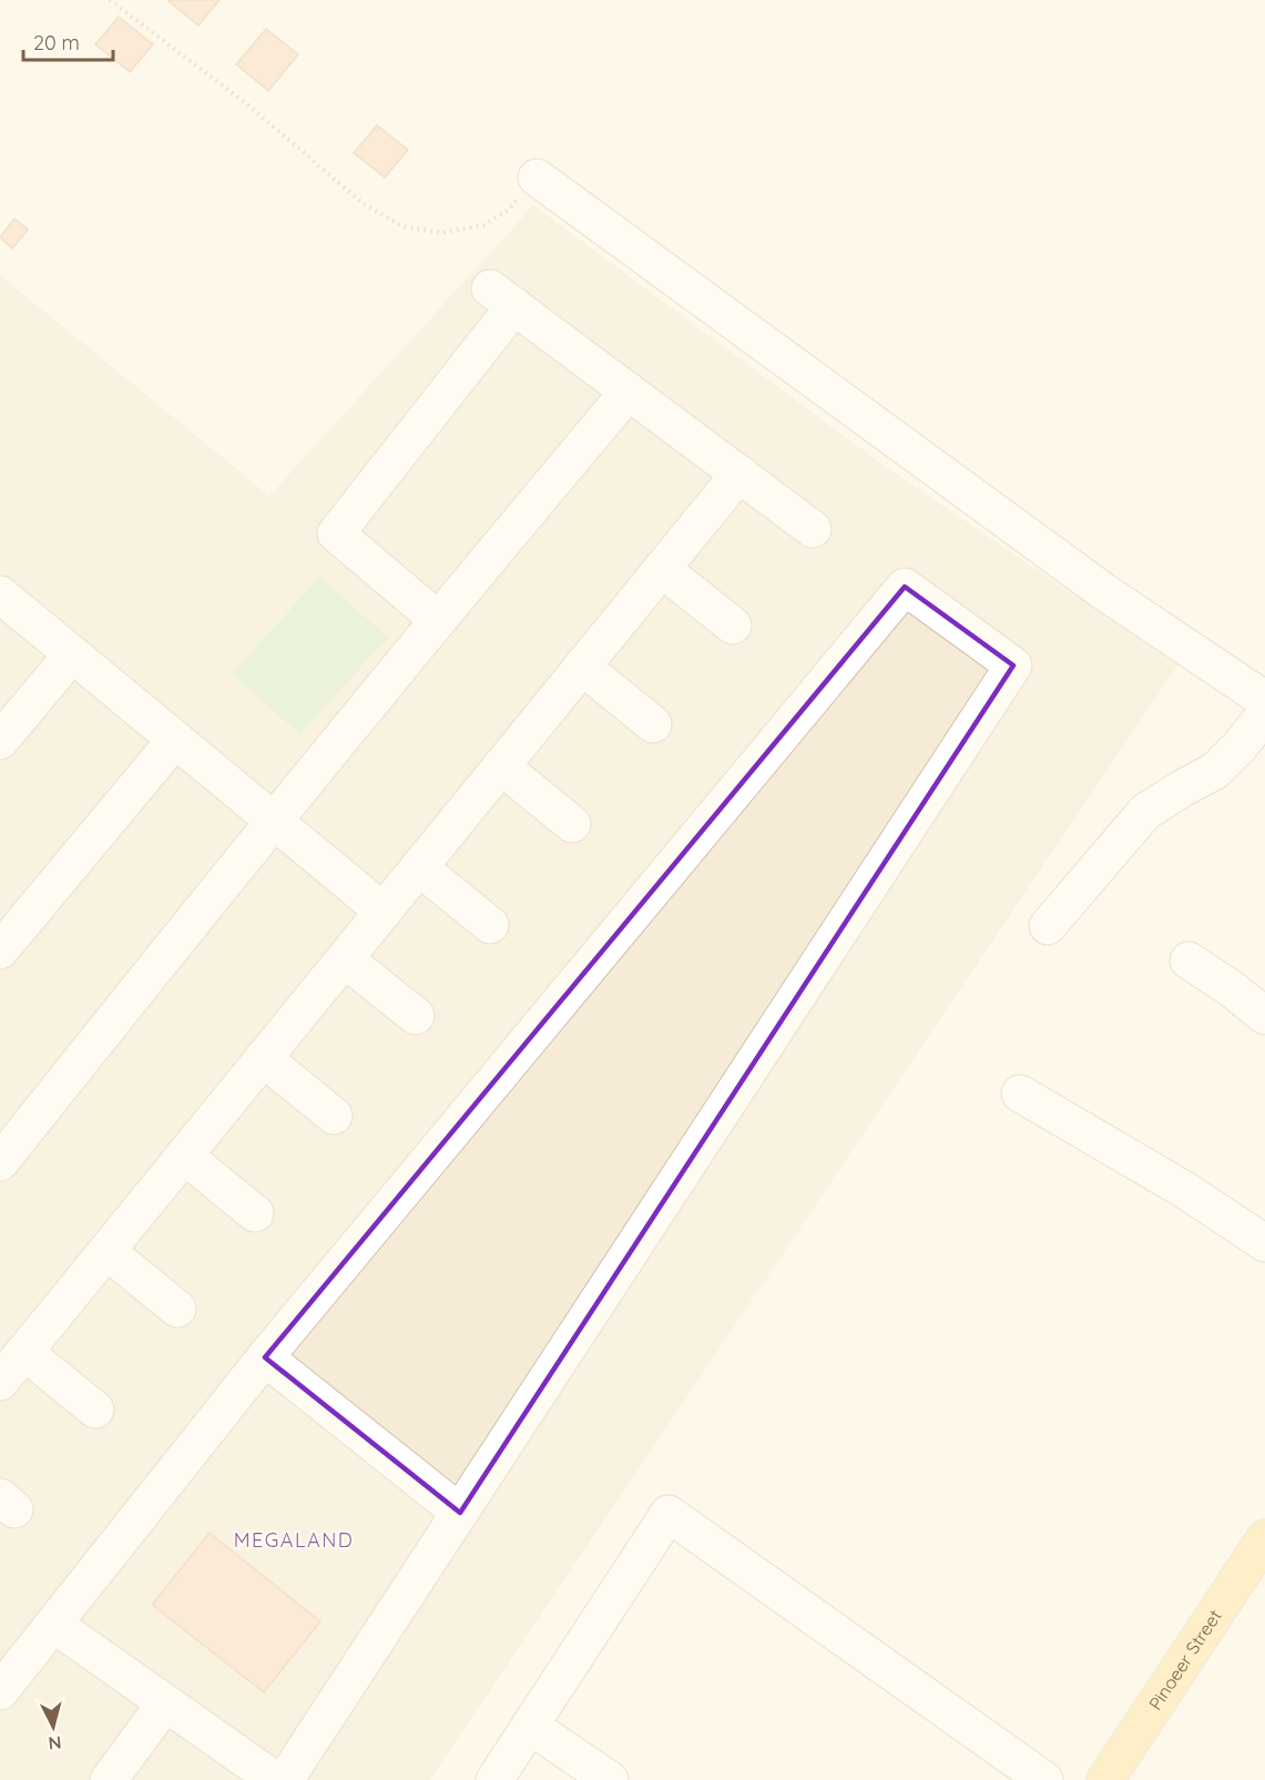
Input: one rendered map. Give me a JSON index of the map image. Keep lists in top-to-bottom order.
{
  "streets": {
    "main road": ["Pinoeer Street"]
  },
  "districts": ["MEGALAND"],
  "scale_bar": "20 m",
  "north": "bottom"
}
